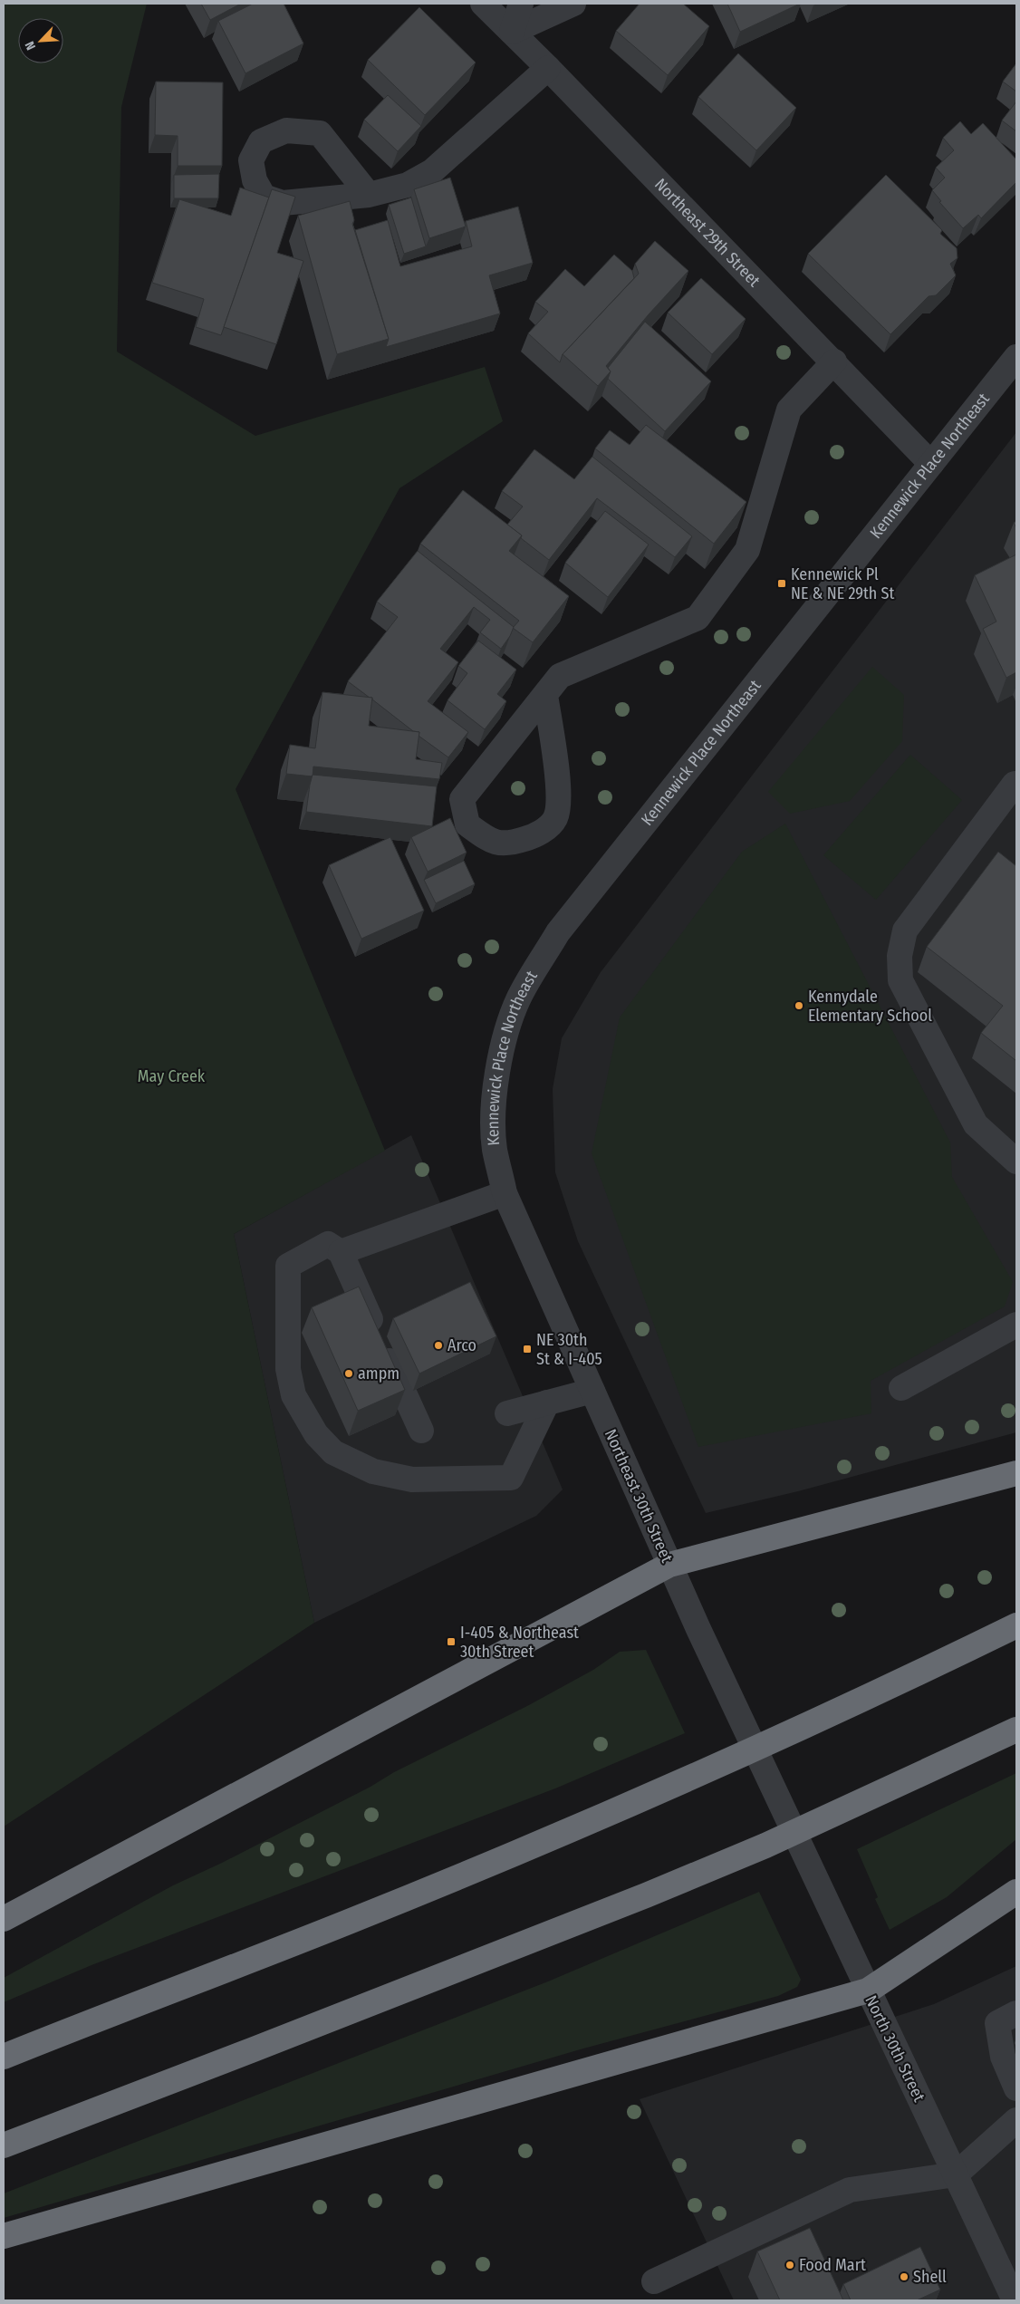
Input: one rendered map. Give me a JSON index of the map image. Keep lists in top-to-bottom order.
{
  "streets": {
    "street": [
      "Northeast 29th Street",
      "Kennewick Place Northeast",
      "Northeast 30th Street",
      "North 30th Street"
    ]
  },
  "crossings": [
    ["Northeast 29th Street", "Kennewick Place Northeast"],
    ["Kennewick Place Northeast", "Northeast 30th Street"],
    ["Northeast 30th Street", "North 30th Street"]
  ],
  "parks": ["May Creek"],
  "places": {
    "transit": ["Kennewick Pl NE & NE 29th St", "NE 30th St & I-405", "I-405 & Northeast 30th Street"],
    "other": [
      "Kennydale Elementary School",
      "Arco",
      "ampm",
      "Food Mart",
      "Shell"
    ]
  },
  "north": "bottom left"
}
